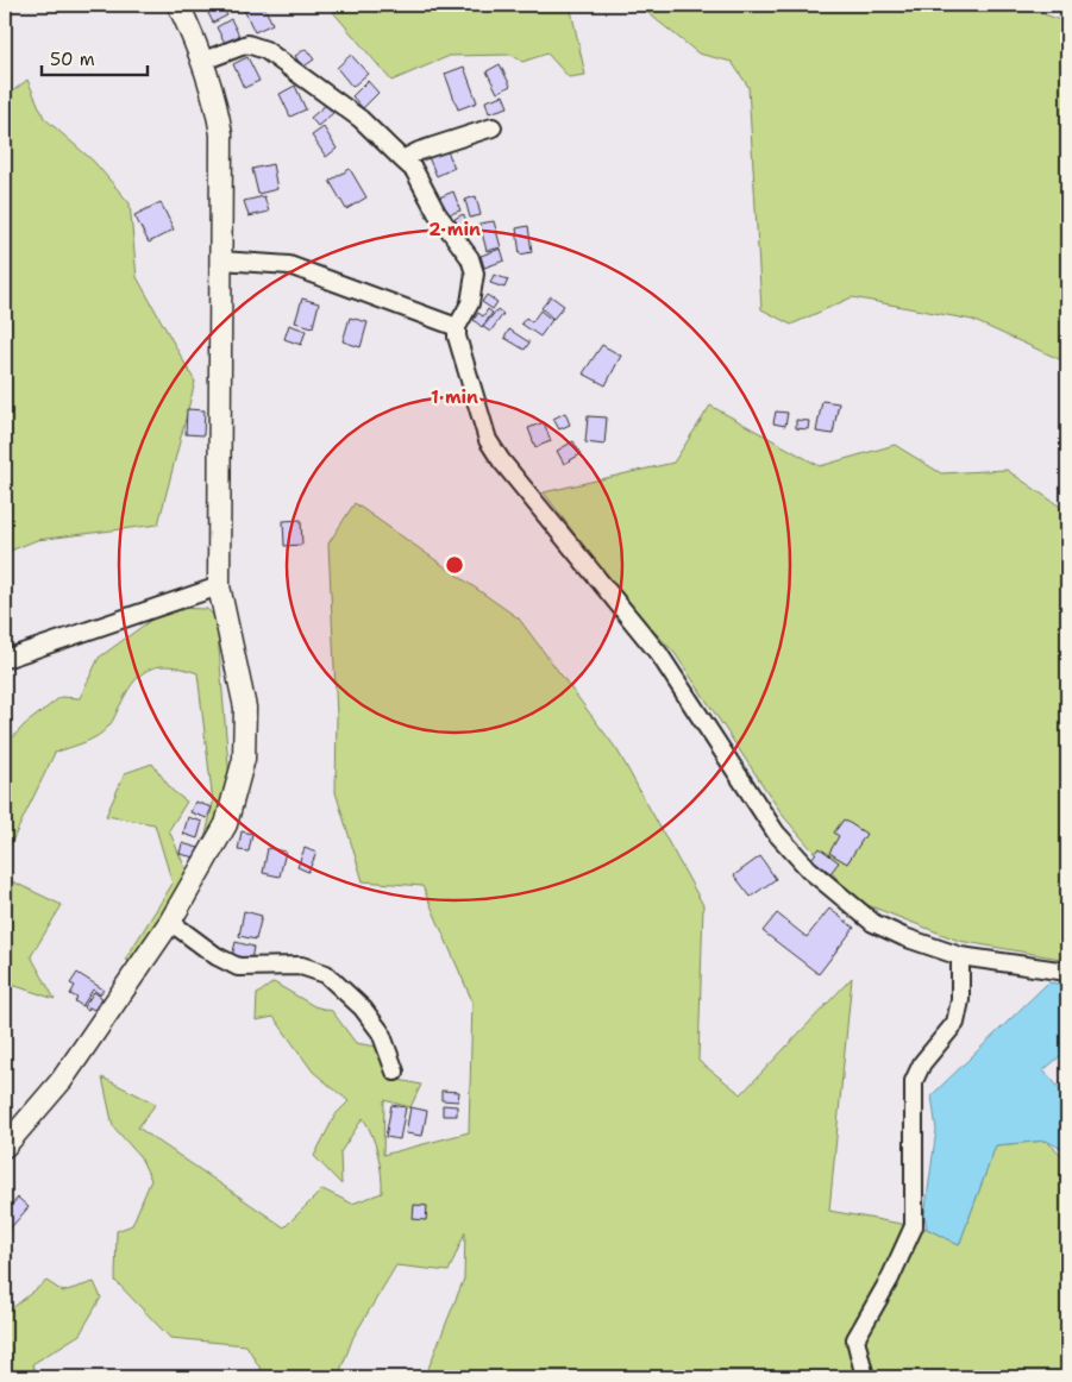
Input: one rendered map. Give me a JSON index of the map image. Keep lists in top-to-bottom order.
{
  "scale_bar": "50 m",
  "rings": ["2 min", "1 min"]
}
